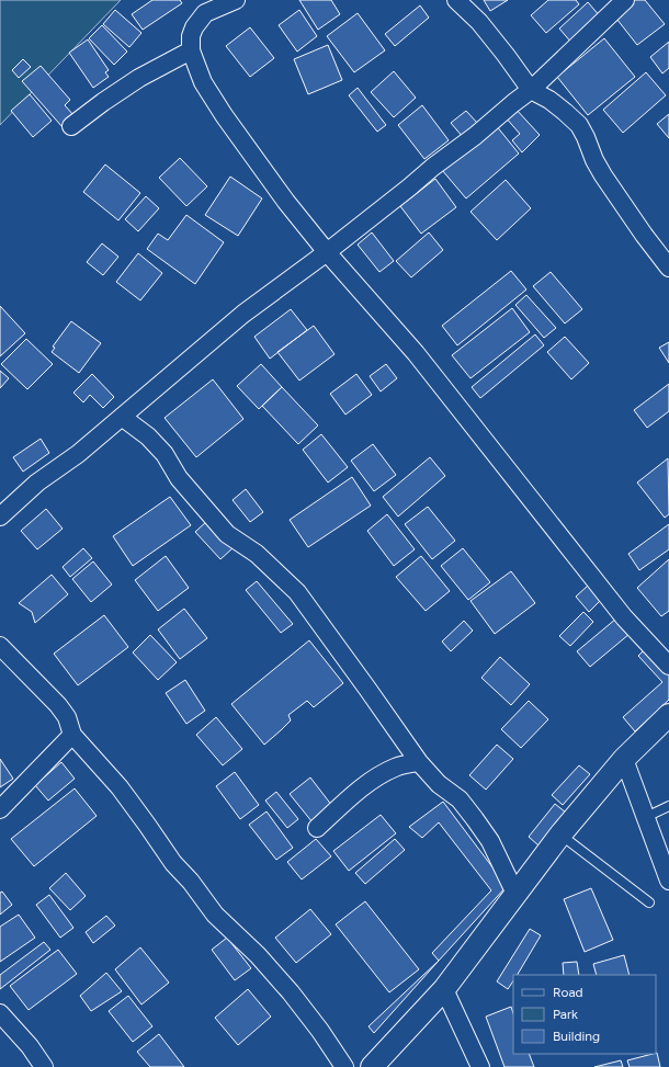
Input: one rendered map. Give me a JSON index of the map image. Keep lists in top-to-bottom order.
{
  "legend": ["Road", "Park", "Building"]
}
